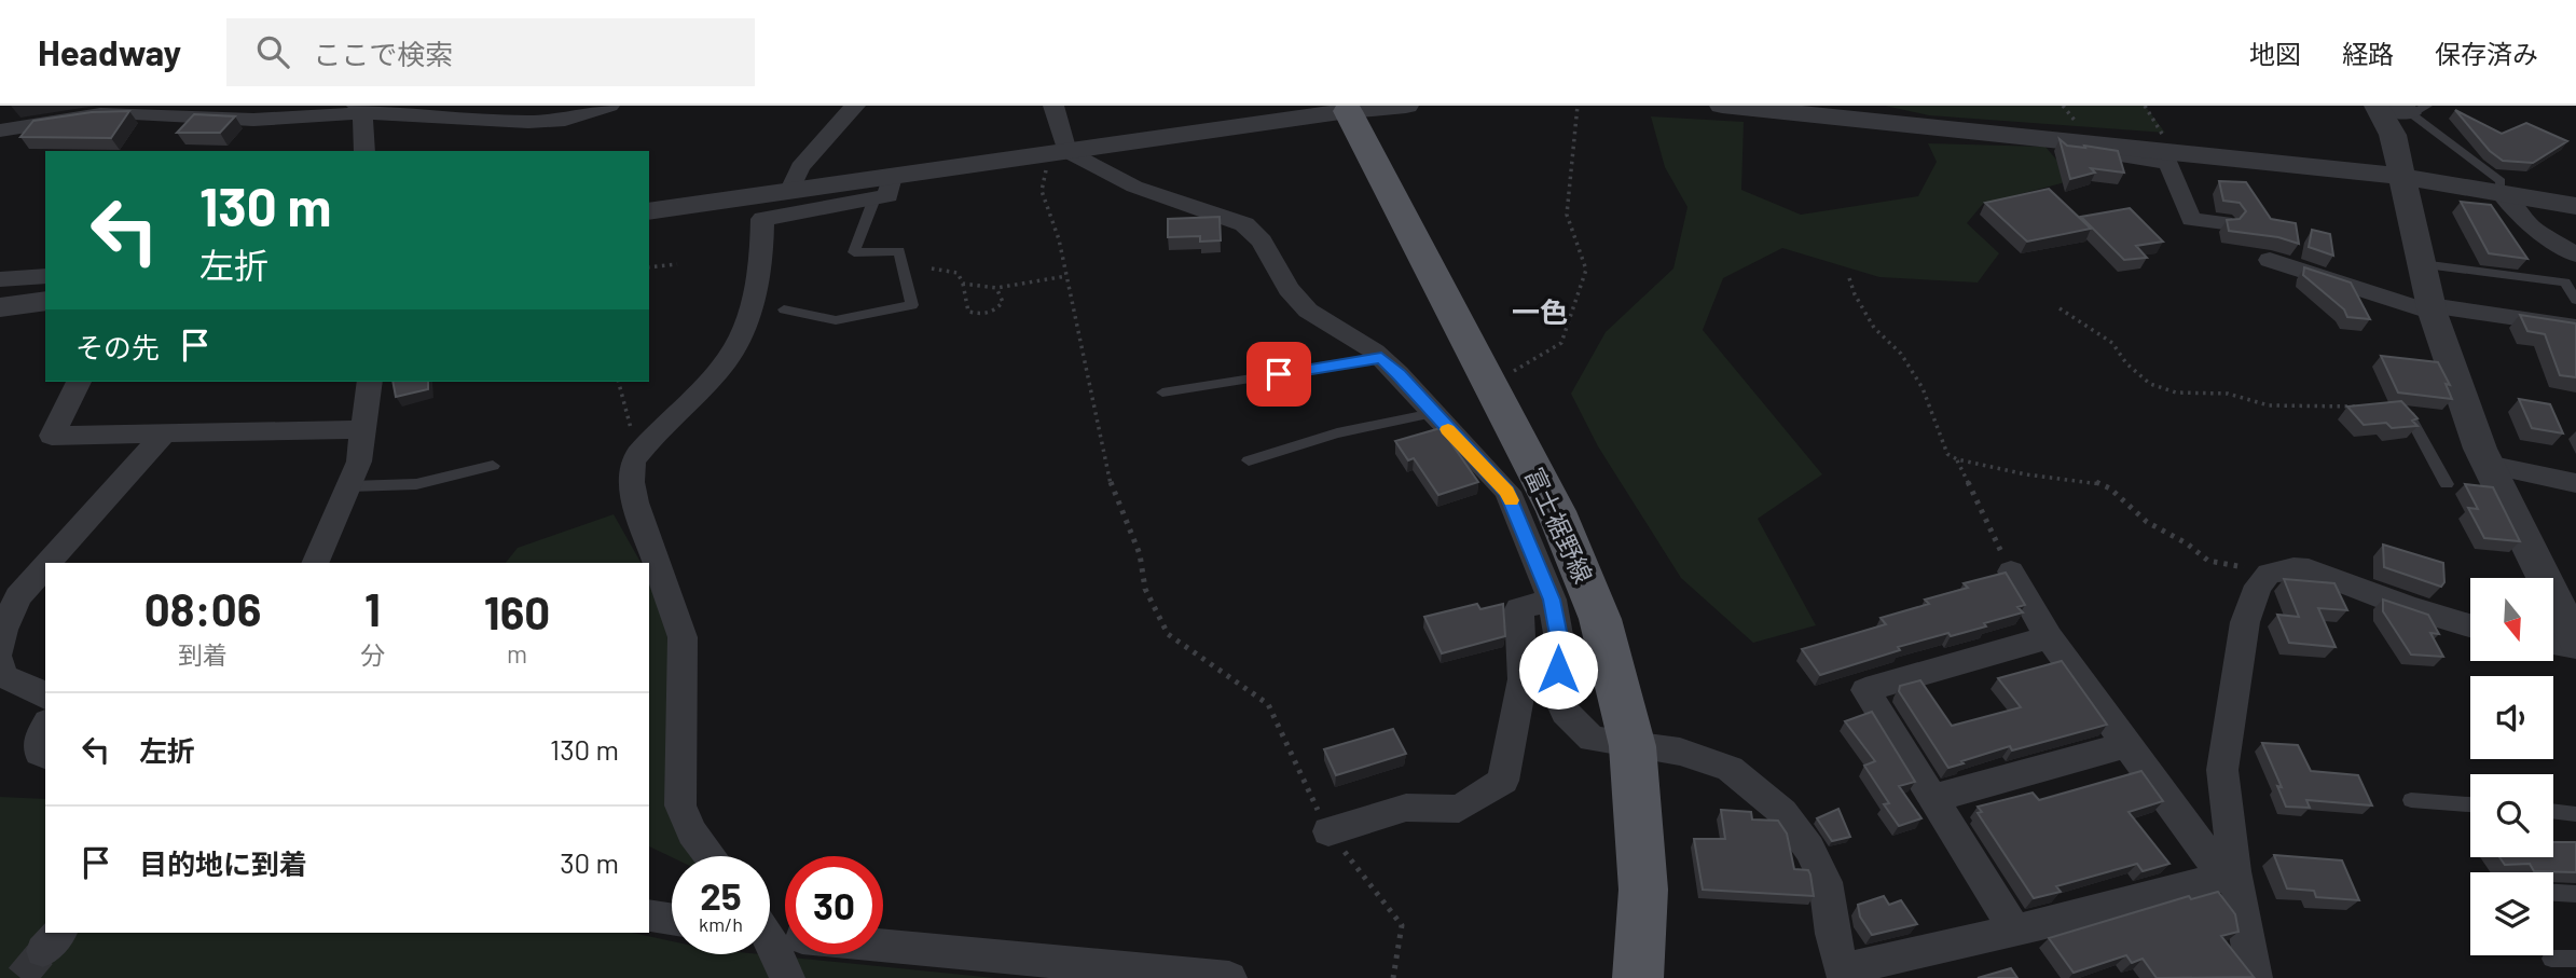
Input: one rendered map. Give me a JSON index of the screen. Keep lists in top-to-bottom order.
{
  "streets": {
    "main road": ["富士裾野線"]
  },
  "districts": ["一色"],
  "north": "bottom",
  "page": {
    "header": "Headway",
    "search": "ここで検索",
    "nav": ["地図", "経路", "保存済み"],
    "turn": ["130 m", "左折"],
    "then": "その先",
    "eta": [
      "08:06",
      "到着",
      "1",
      "分",
      "160",
      "m"
    ],
    "list": [
      {
        "name": "左折",
        "value": "130 m"
      },
      {
        "name": "目的地に到着",
        "value": "30 m"
      }
    ],
    "speed": "25 km/h",
    "limit": "30"
  }
}
